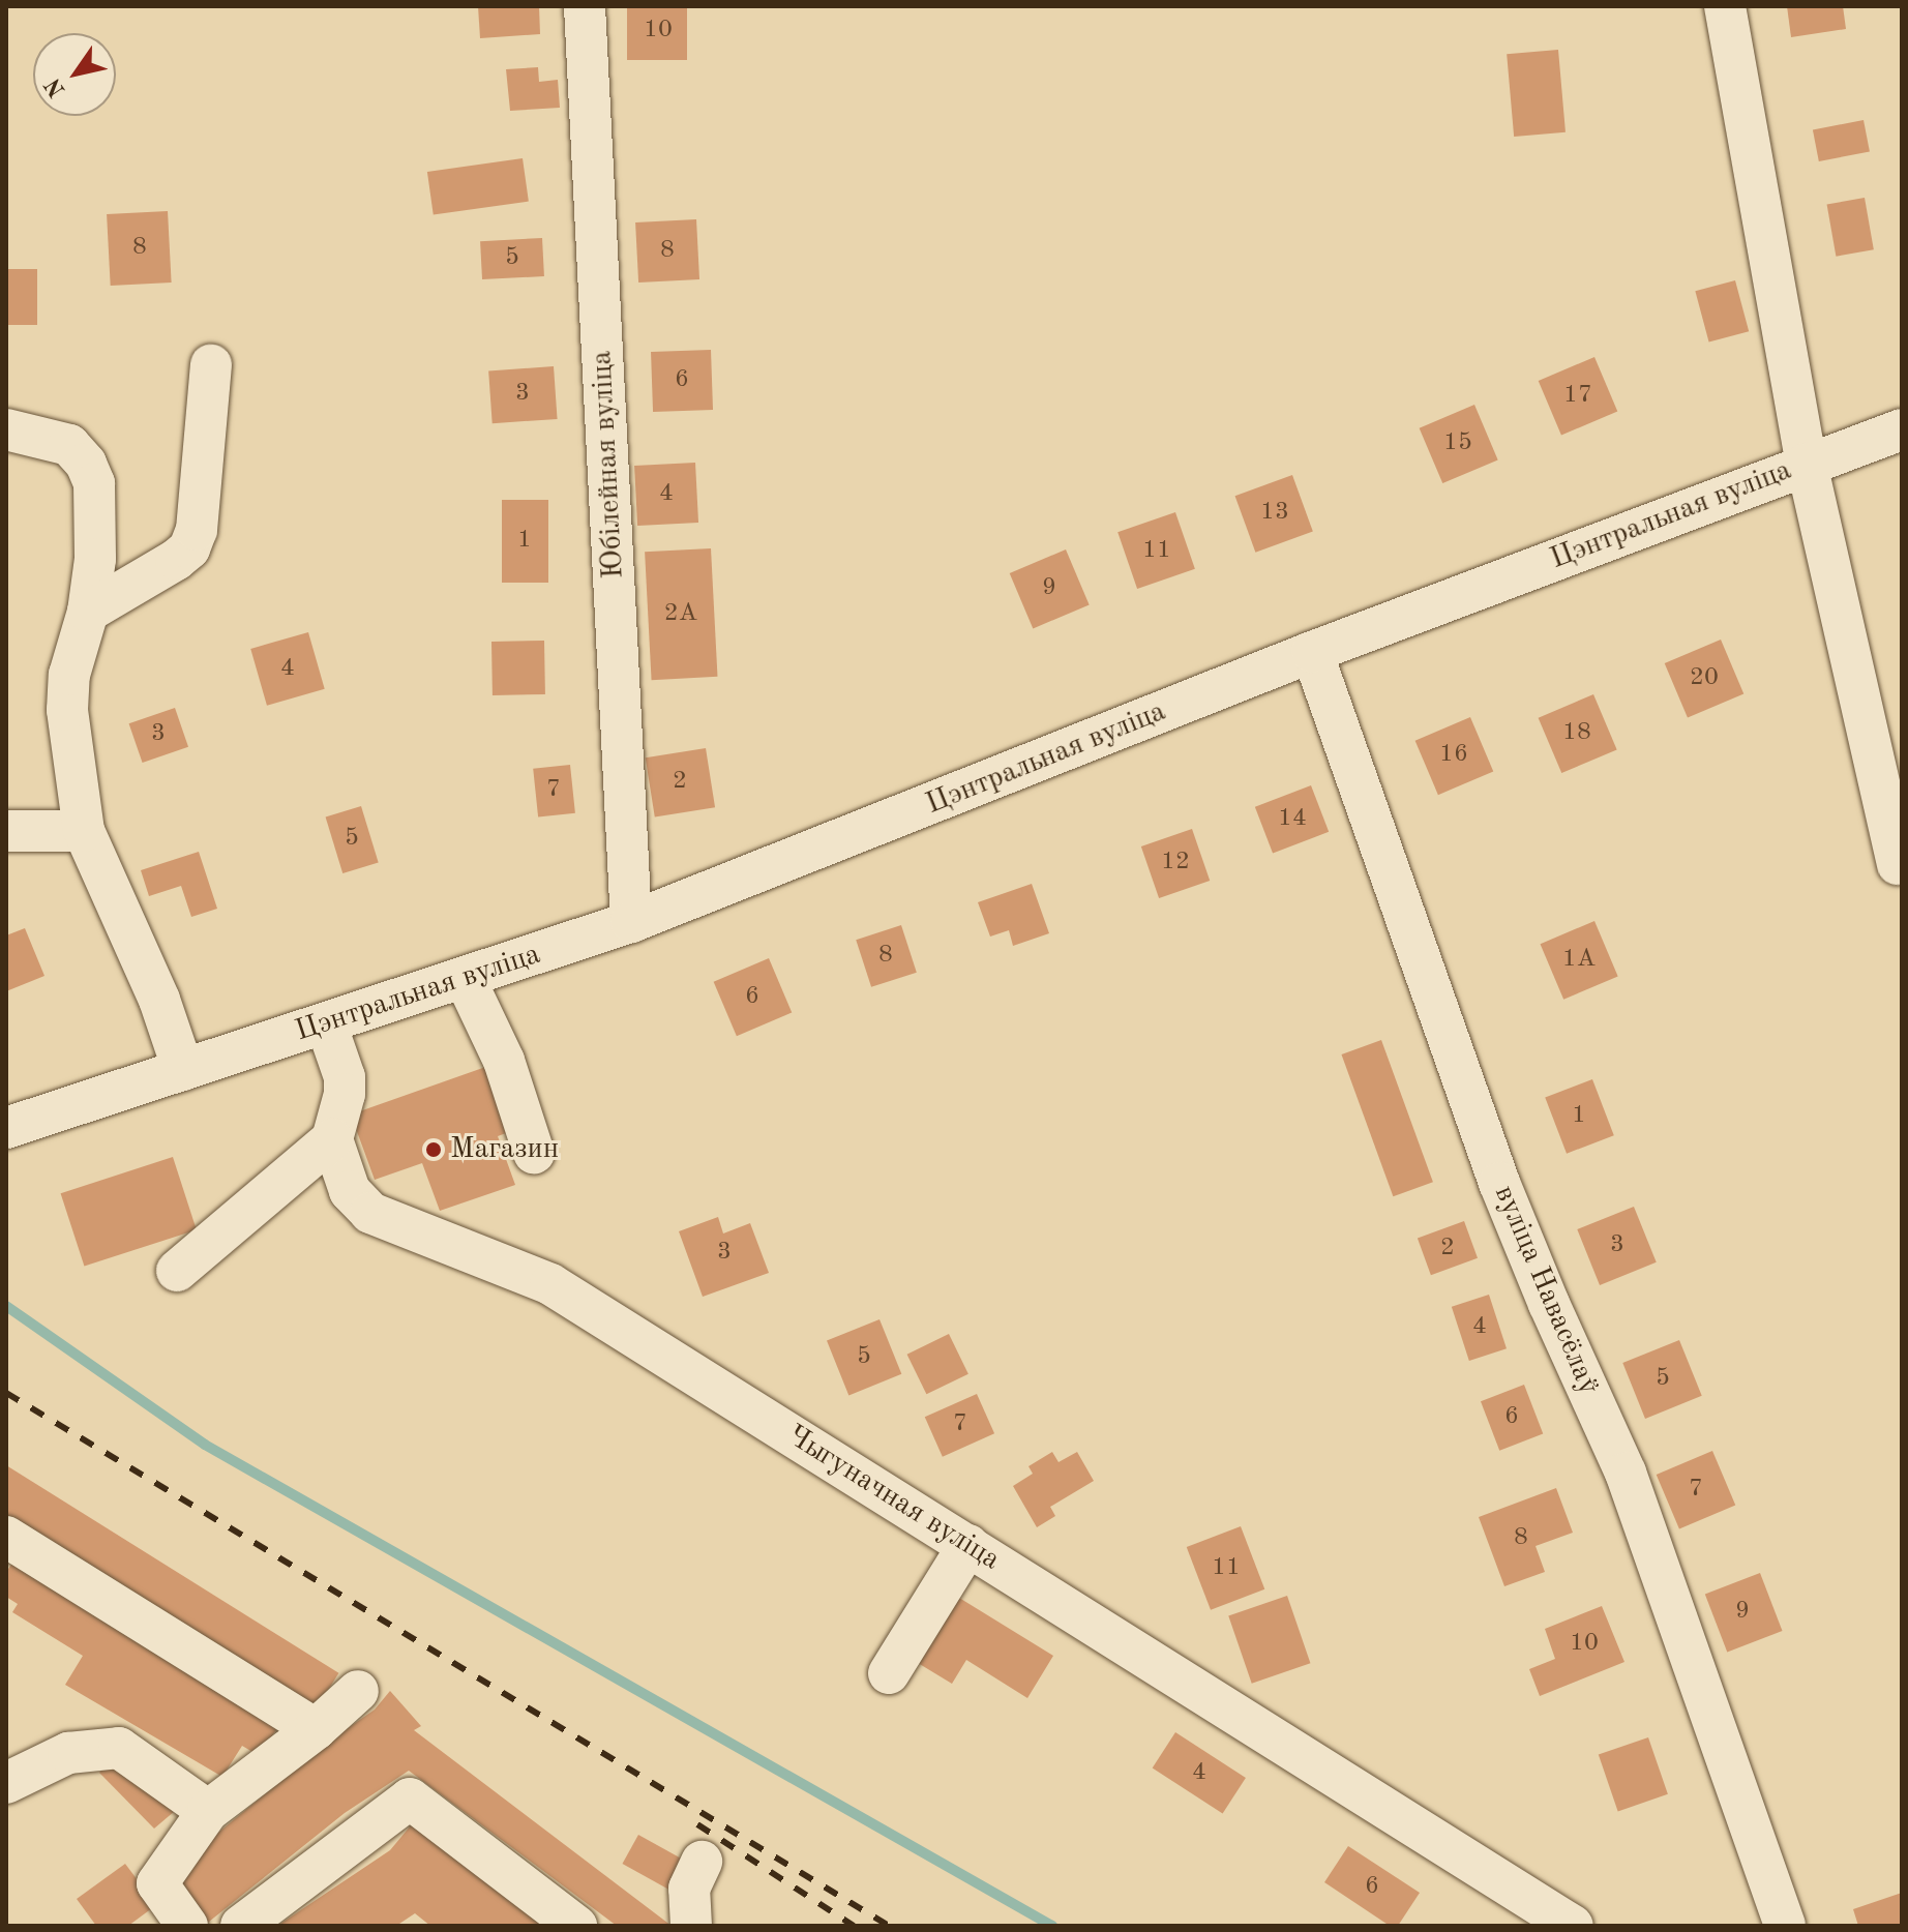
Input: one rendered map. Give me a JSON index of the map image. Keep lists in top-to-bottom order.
{
  "streets": {
    "street": [
      "Юбілейная вуліца",
      "Цэнтральная вуліца",
      "вуліца Навасёлаў",
      "Чыгуначная вуліца"
    ]
  },
  "crossings": [
    ["Юбілейная вуліца", "Цэнтральная вуліца"],
    ["Цэнтральная вуліца", "вуліца Навасёлаў"]
  ],
  "places": ["Магазин"],
  "house_numbers": [
    "10",
    "8",
    "8",
    "5",
    "6",
    "3",
    "17",
    "15",
    "4",
    "13",
    "1",
    "11",
    "9",
    "2А",
    "4",
    "20",
    "18",
    "3",
    "16",
    "2",
    "7",
    "14",
    "5",
    "12",
    "8",
    "1А",
    "6",
    "1",
    "3",
    "2",
    "3",
    "4",
    "5",
    "5",
    "6",
    "7",
    "7",
    "8",
    "11",
    "9",
    "10",
    "4",
    "6"
  ],
  "north": "bottom left"
}
